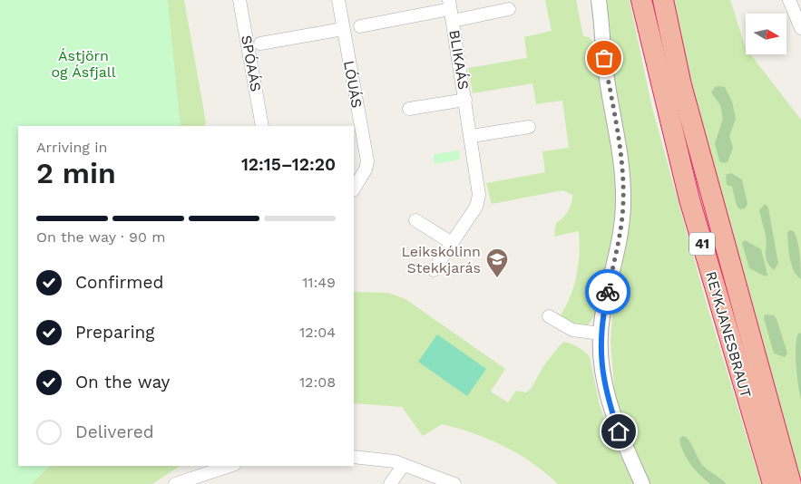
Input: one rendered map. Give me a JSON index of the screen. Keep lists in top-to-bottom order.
{
  "streets": {
    "highway": ["41", "REYKJANESBRAUT"],
    "street": ["BLIKAÁS", "SPÓAÁS", "LÓUÁS"]
  },
  "parks": ["Ástjörn og Ásfjall"],
  "places": {
    "school or university": ["Leikskólinn Stekkjarás"]
  },
  "north": "right",
  "page": {
    "heading": ["2 min", "Arriving in", "12:15–12:20"],
    "bar": "On the way · 90 m",
    "list": [
      ["Confirmed", "11:49"],
      ["Preparing", "12:04"],
      ["On the way", "12:08"],
      "Delivered"
    ]
  }
}
